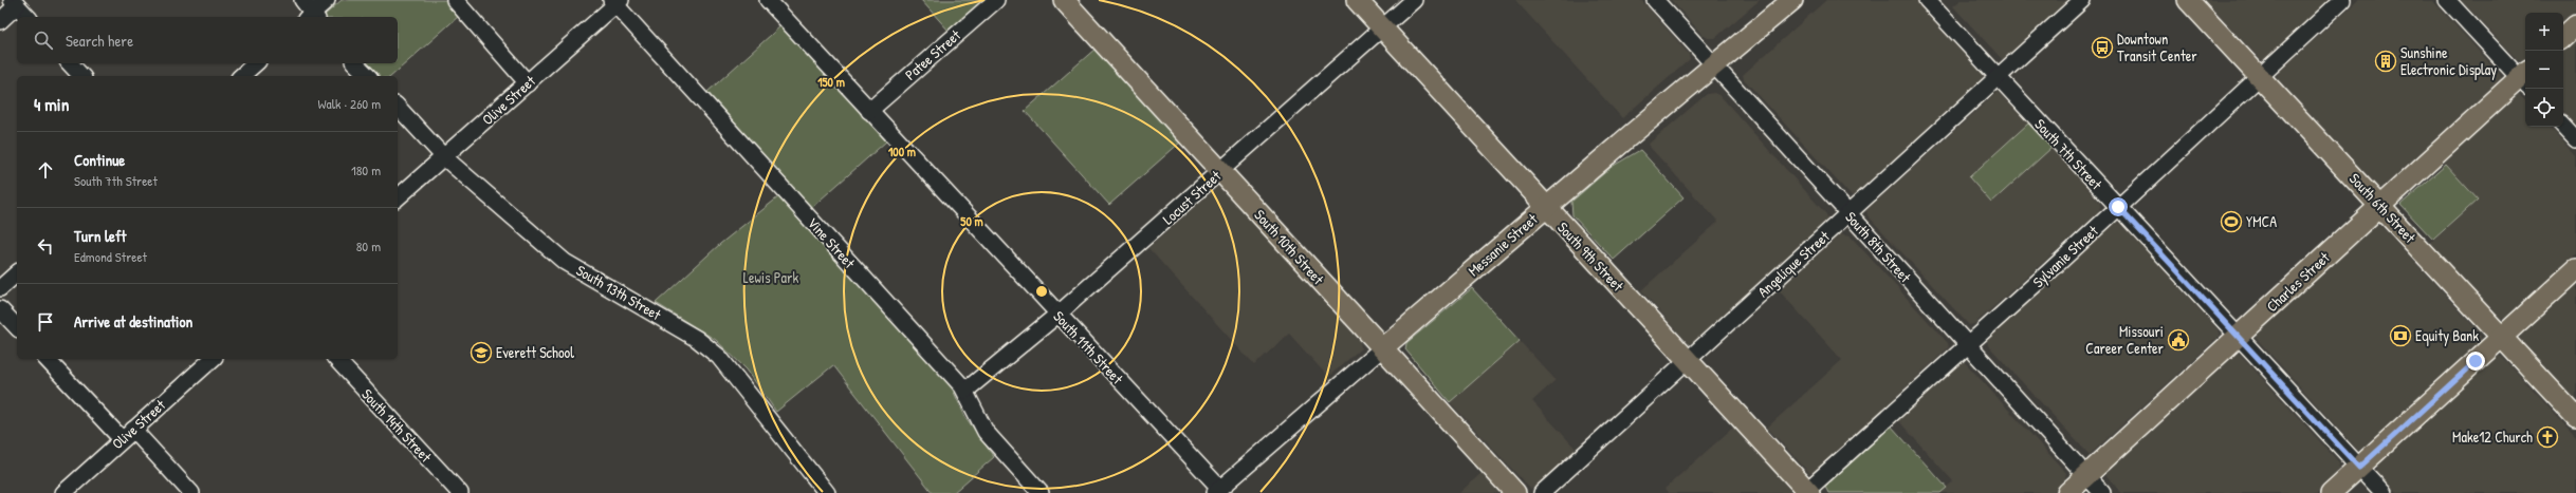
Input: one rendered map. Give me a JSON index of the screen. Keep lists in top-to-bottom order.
{
  "streets": {
    "main road": [
      "South 6th Street",
      "Messanie Street",
      "South 10th Street",
      "South 9th Street",
      "Charles Street"
    ],
    "street": [
      "Patee Street",
      "Olive Street",
      "South 7th Street",
      "Locust Street",
      "Vine Street",
      "South 8th Street",
      "Sylvanie Street",
      "Angelique Street",
      "South 13th Street",
      "South 11th Street",
      "South 14th Street"
    ]
  },
  "crossings": [
    ["Patee Street", "South 11th Street"],
    ["Olive Street", "Vine Street"],
    ["Olive Street", "South 13th Street"],
    ["South 7th Street", "Sylvanie Street"],
    ["South 7th Street", "Angelique Street"],
    ["South 7th Street", "Charles Street"],
    ["Locust Street", "Vine Street"],
    ["Locust Street", "South 10th Street"],
    ["Locust Street", "South 9th Street"],
    ["Locust Street", "South 11th Street"],
    ["South 6th Street", "Sylvanie Street"],
    ["South 6th Street", "Charles Street"],
    ["Messanie Street", "South 10th Street"],
    ["Messanie Street", "South 8th Street"],
    ["Messanie Street", "South 9th Street"],
    ["Messanie Street", "South 11th Street"],
    ["South 8th Street", "Sylvanie Street"],
    ["South 8th Street", "Angelique Street"],
    ["South 8th Street", "Charles Street"],
    ["South 9th Street", "Sylvanie Street"],
    ["South 9th Street", "Angelique Street"]
  ],
  "parks": ["Lewis Park"],
  "places": {
    "bus stop": ["Downtown Transit Center"],
    "building": ["Sunshine Electronic Display"],
    "sports": ["YMCA"],
    "bank": ["Equity Bank"],
    "public building": ["Missouri Career Center"],
    "school or university": ["Everett School"],
    "church": ["Make12 Church"]
  },
  "page": {
    "map_buttons": ["+", "−"],
    "search": "Search here",
    "heading": ["4 min", "Walk · 260 m"],
    "list": [
      ["Continue", "South 7th Street", "180 m"],
      ["Turn left", "Edmond Street", "80 m"],
      "Arrive at destination"
    ]
  },
  "rings": ["150 m", "100 m", "50 m"]
}
